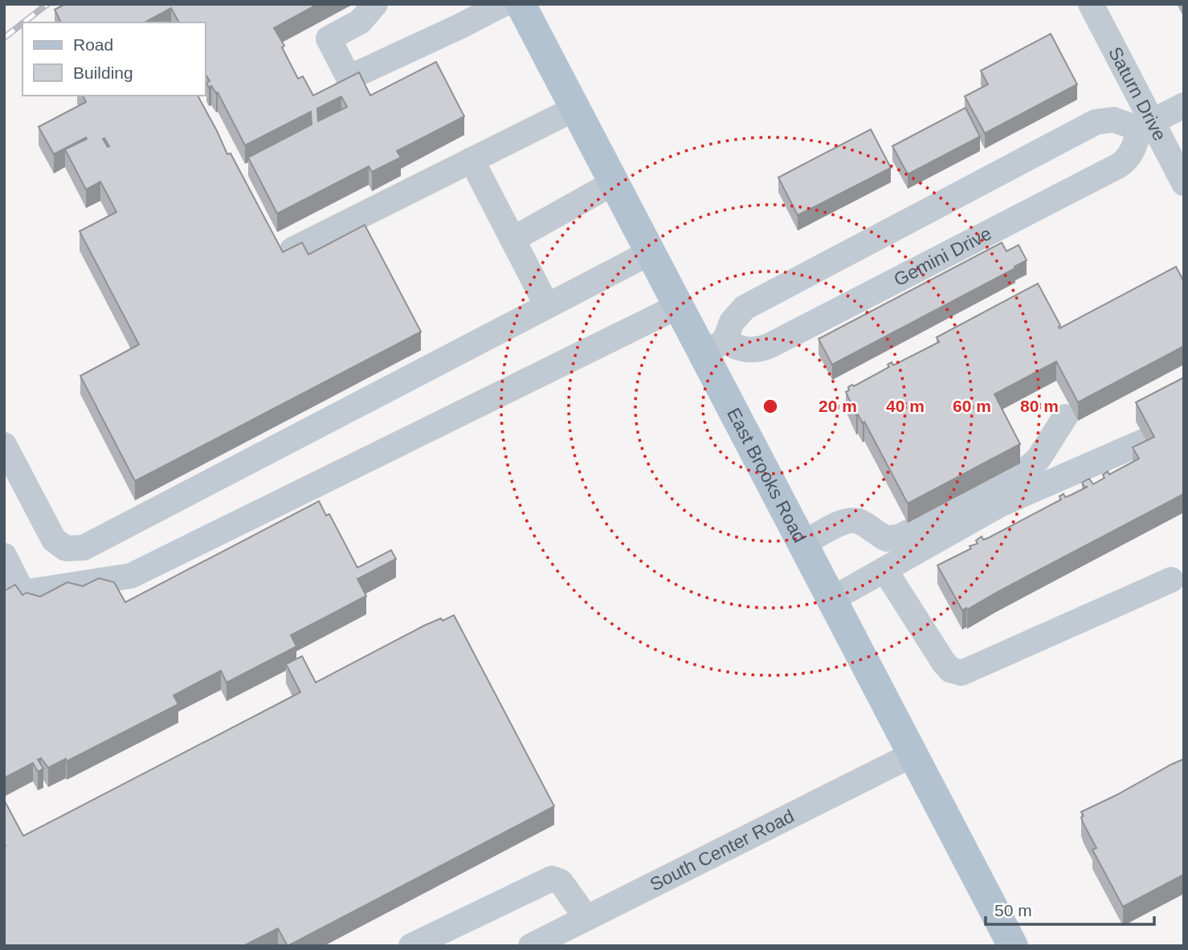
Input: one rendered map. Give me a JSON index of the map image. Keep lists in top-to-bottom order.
{
  "streets": {
    "main road": ["East Brooks Road"],
    "street": ["Saturn Drive", "Gemini Drive", "South Center Road"]
  },
  "crossings": [
    ["Saturn Drive", "Gemini Drive"],
    ["Gemini Drive", "East Brooks Road"],
    ["East Brooks Road", "South Center Road"]
  ],
  "legend": ["Road", "Building"],
  "scale_bar": "50 m",
  "rings": [
    "20 m",
    "40 m",
    "60 m",
    "80 m"
  ]
}
